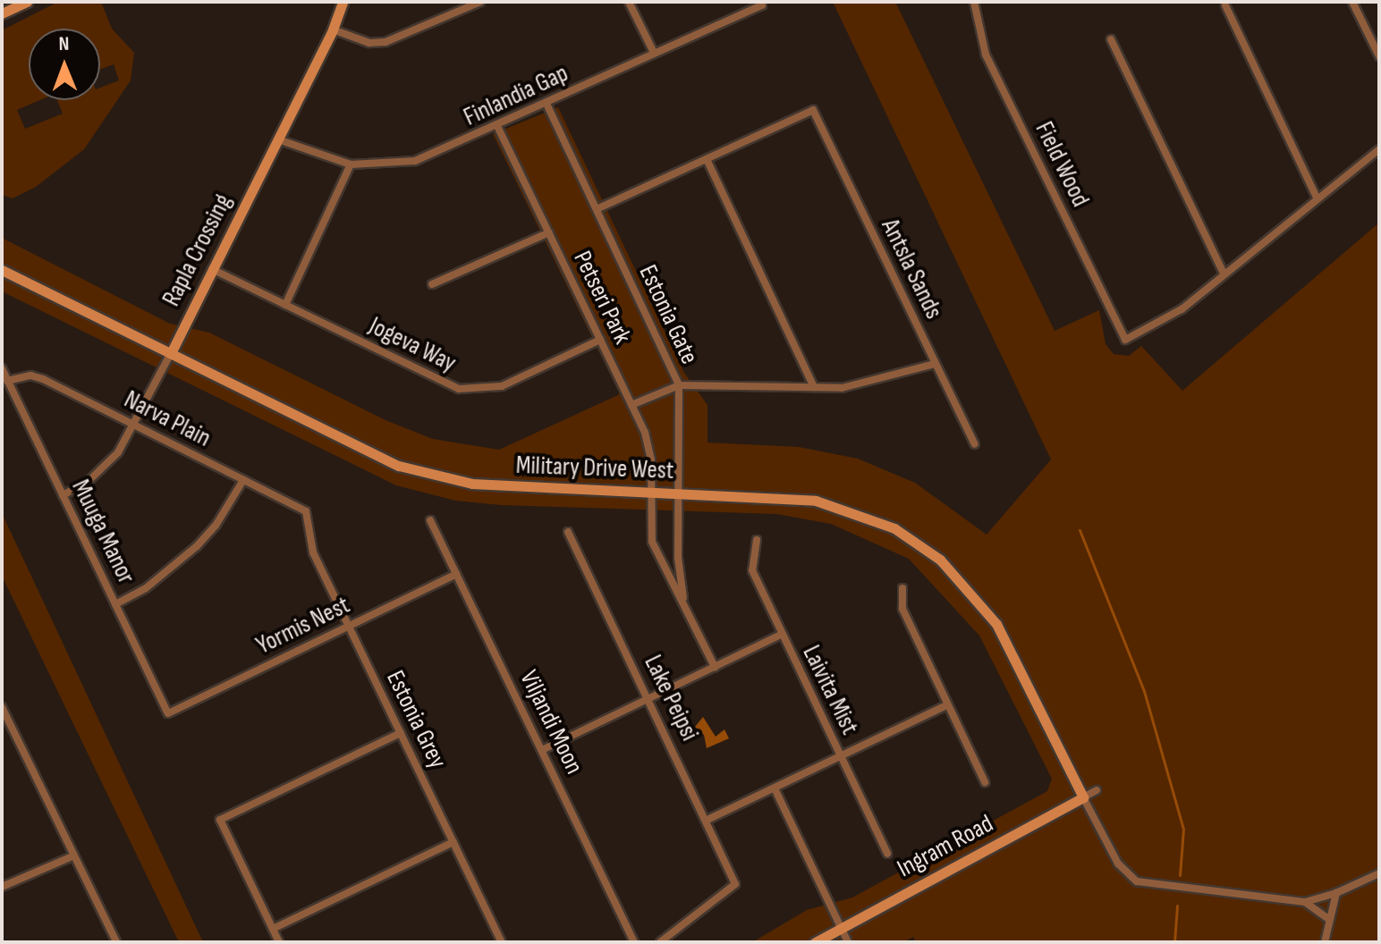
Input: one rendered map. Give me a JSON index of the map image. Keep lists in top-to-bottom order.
{
  "streets": {
    "street": [
      "Finlandia Gap",
      "Field Wood",
      "Rapla Crossing",
      "Antsla Sands",
      "Petseri Park",
      "Estonia Gate",
      "Jogeva Way",
      "Narva Plain",
      "Military Drive West",
      "Muuga Manor",
      "Yormis Nest",
      "Laivita Mist",
      "Lake Peipsi",
      "Estonia Grey",
      "Viljandi Moon",
      "Ingram Road"
    ]
  },
  "crossings": [
    ["Finlandia Gap", "Rapla Crossing"],
    ["Finlandia Gap", "Petseri Park"],
    ["Finlandia Gap", "Estonia Gate"],
    ["Rapla Crossing", "Jogeva Way"],
    ["Rapla Crossing", "Narva Plain"],
    ["Rapla Crossing", "Military Drive West"],
    ["Rapla Crossing", "Muuga Manor"],
    ["Petseri Park", "Estonia Gate"],
    ["Petseri Park", "Jogeva Way"],
    ["Petseri Park", "Military Drive West"],
    ["Estonia Gate", "Military Drive West"],
    ["Narva Plain", "Muuga Manor"],
    ["Narva Plain", "Estonia Grey"],
    ["Military Drive West", "Ingram Road"],
    ["Muuga Manor", "Yormis Nest"],
    ["Yormis Nest", "Estonia Grey"],
    ["Yormis Nest", "Viljandi Moon"]
  ],
  "north": "top"
}
